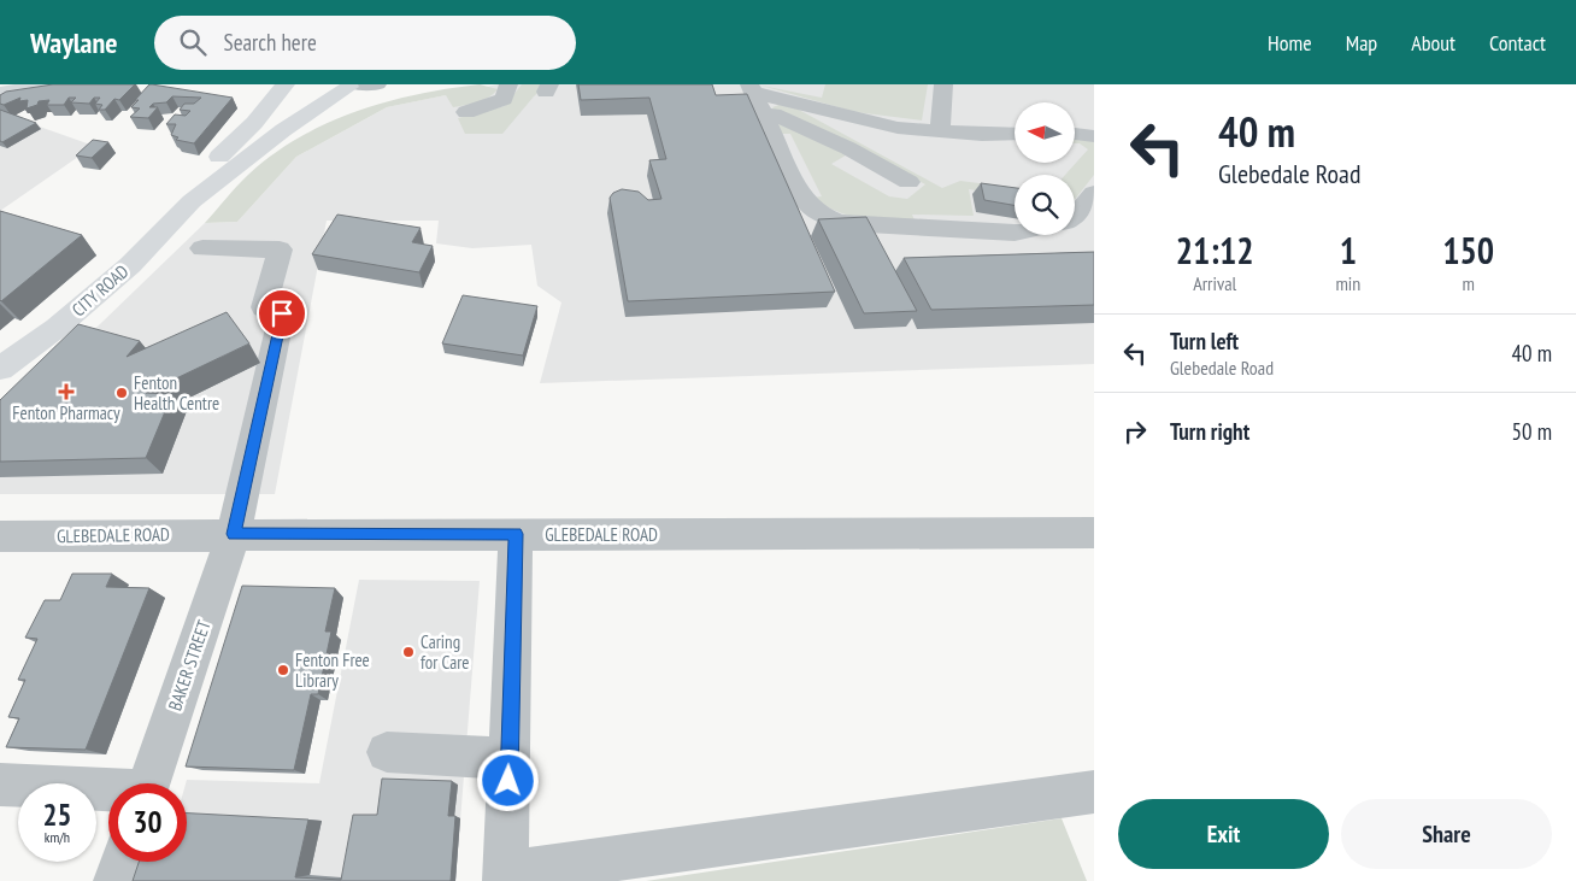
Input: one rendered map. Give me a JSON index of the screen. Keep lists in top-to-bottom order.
{
  "streets": {
    "main road": ["CITY ROAD"],
    "street": ["GLEBEDALE ROAD", "BAKER STREET"]
  },
  "crossings": [
    ["GLEBEDALE ROAD", "BAKER STREET"]
  ],
  "places": {
    "health": ["Fenton Pharmacy"],
    "other": ["Fenton Health Centre", "Caring for Care", "Fenton Free Library"]
  },
  "north": "left",
  "page": {
    "header": "Waylane",
    "search": "Search here",
    "nav": [
      "Home",
      "Map",
      "About",
      "Contact"
    ],
    "turn": ["40 m", "Glebedale Road"],
    "eta": [
      "21:12",
      "Arrival",
      "1",
      "min",
      "150",
      "m"
    ],
    "list": [
      {
        "name": "Turn left",
        "note": "Glebedale Road",
        "value": "40 m"
      },
      {
        "name": "Turn right",
        "value": "50 m"
      }
    ],
    "speed": "25 km/h",
    "limit": "30",
    "buttons": ["Exit", "Share"]
  }
}
